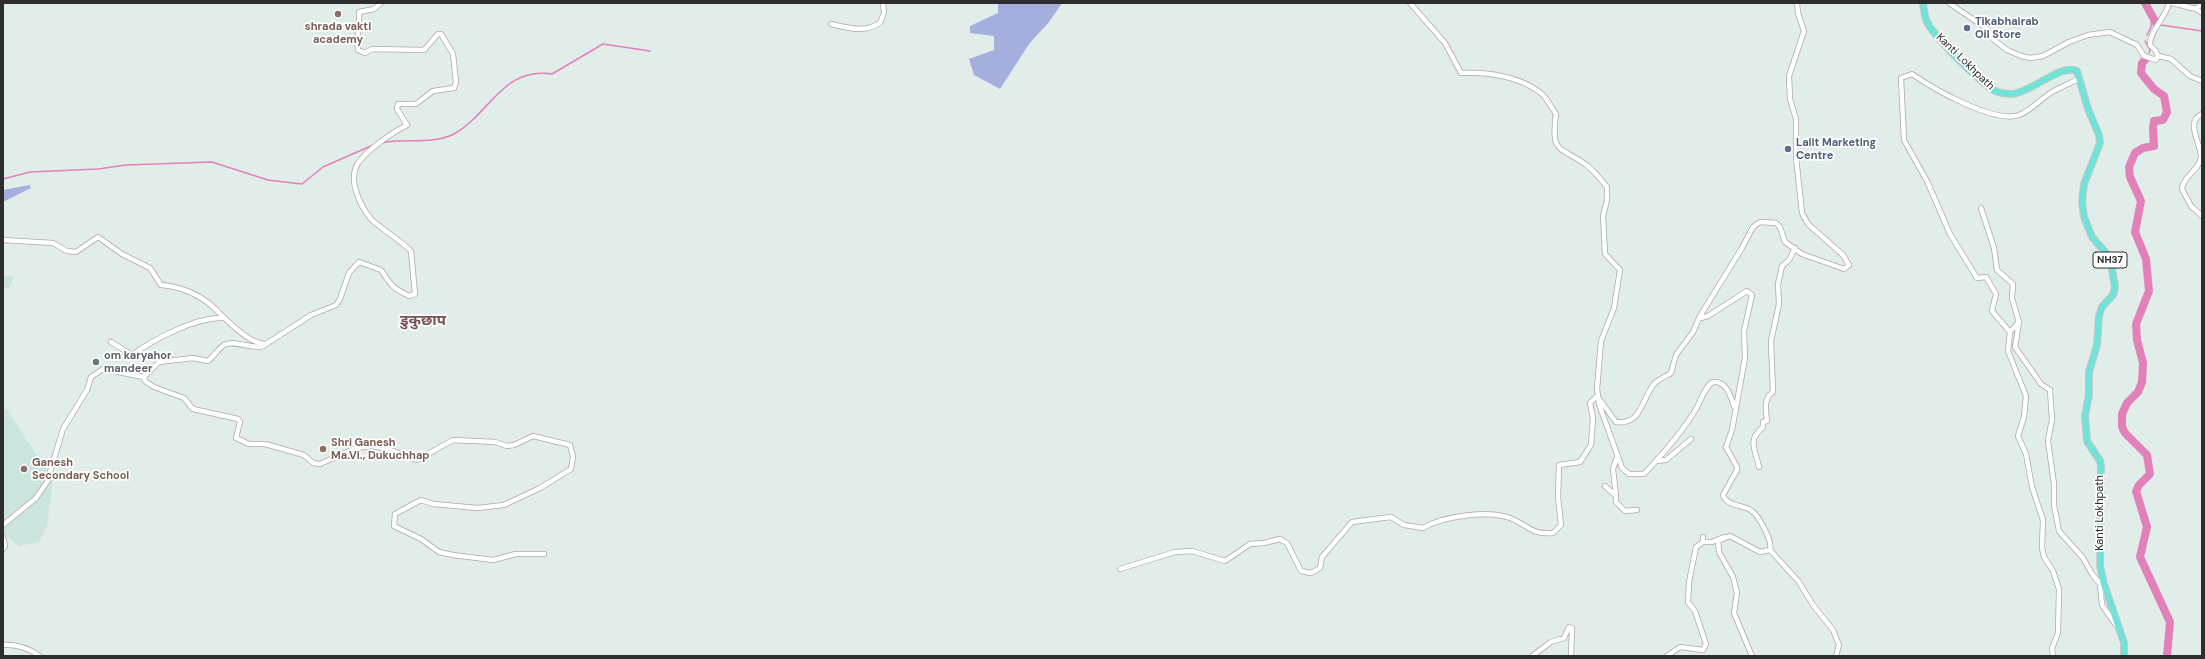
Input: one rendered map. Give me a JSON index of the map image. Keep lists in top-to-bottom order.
{
  "streets": {
    "main road": ["Kanti Lokhpath", "NH37"]
  },
  "districts": ["डुकुछाप"],
  "places": [
    "shrada vakti academy",
    "Tikabhairab Oil Store",
    "Lalit Marketing Centre",
    "om karyahor mandeer",
    "Shri Ganesh Ma.Vi., Dukuchhap",
    "Ganesh Secondary School"
  ]
}
